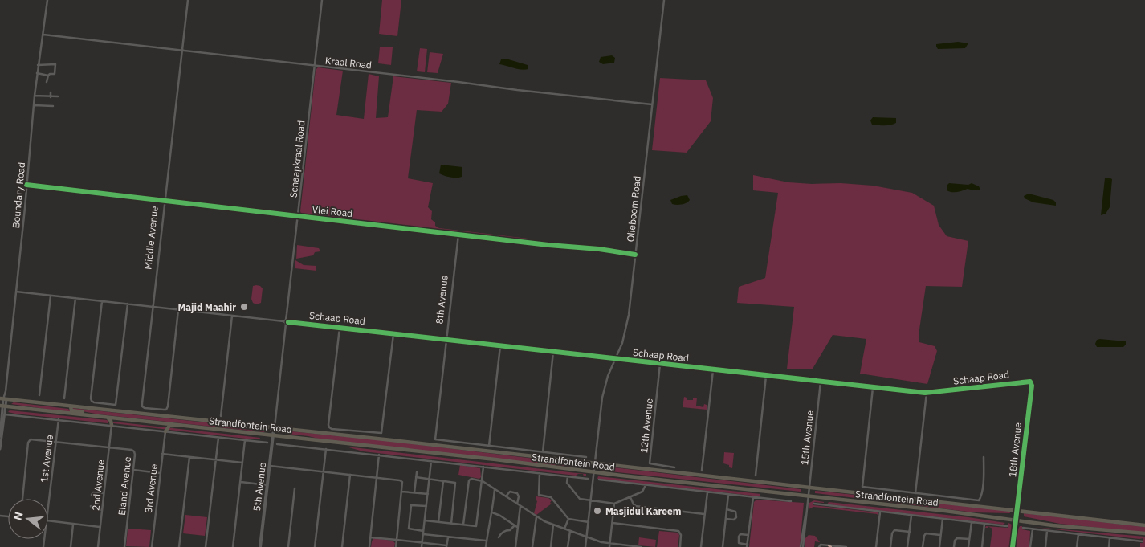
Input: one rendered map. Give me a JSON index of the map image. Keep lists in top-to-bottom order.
{
  "streets": {
    "main road": ["Strandfontein Road", "5th Avenue"],
    "street": [
      "Kraal Road",
      "Schaapkraal Road",
      "Boundary Road",
      "Olieboom Road",
      "Vlei Road",
      "Middle Avenue",
      "8th Avenue",
      "Schaap Road",
      "12th Avenue",
      "15th Avenue",
      "18th Avenue",
      "1st Avenue",
      "2nd Avenue",
      "Eland Avenue",
      "3rd Avenue"
    ]
  },
  "crossings": [
    ["Kraal Road", "Schaapkraal Road"],
    ["Kraal Road", "Boundary Road"],
    ["Kraal Road", "Olieboom Road"],
    ["Kraal Road", "Middle Avenue"],
    ["Schaapkraal Road", "Vlei Road"],
    ["Schaapkraal Road", "Schaap Road"],
    ["Schaapkraal Road", "Strandfontein Road"],
    ["Schaapkraal Road", "5th Avenue"],
    ["Boundary Road", "Vlei Road"],
    ["Boundary Road", "Schaap Road"],
    ["Boundary Road", "Strandfontein Road"],
    ["Olieboom Road", "Vlei Road"],
    ["Olieboom Road", "Schaap Road"],
    ["Olieboom Road", "Strandfontein Road"],
    ["Vlei Road", "Middle Avenue"],
    ["Vlei Road", "8th Avenue"],
    ["Middle Avenue", "Schaap Road"],
    ["8th Avenue", "Schaap Road"],
    ["Schaap Road", "12th Avenue"],
    ["Schaap Road", "15th Avenue"],
    ["Schaap Road", "18th Avenue"],
    ["Strandfontein Road", "15th Avenue"],
    ["Strandfontein Road", "18th Avenue"],
    ["Strandfontein Road", "1st Avenue"],
    ["Strandfontein Road", "2nd Avenue"],
    ["Strandfontein Road", "5th Avenue"],
    ["Strandfontein Road", "3rd Avenue"],
    ["2nd Avenue", "Eland Avenue"]
  ],
  "places": ["Majid Maahir", "Masjidul Kareem"],
  "north": "left"
}
